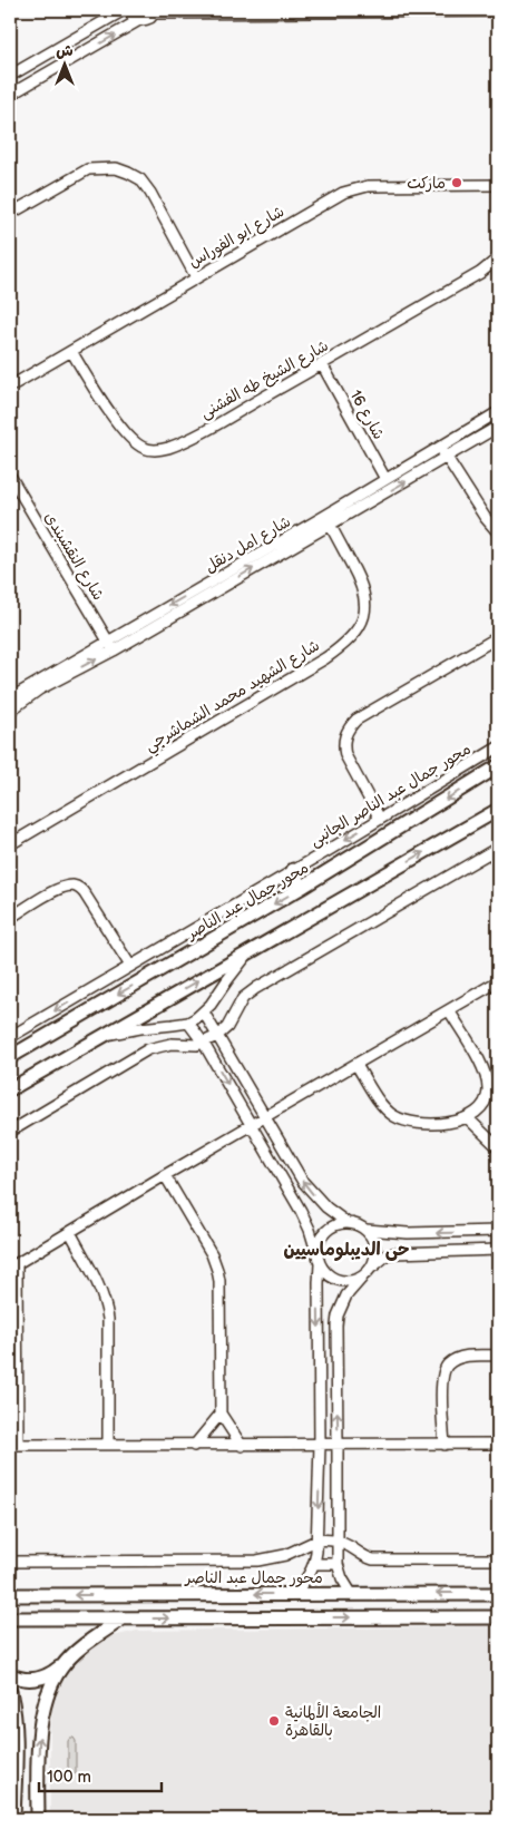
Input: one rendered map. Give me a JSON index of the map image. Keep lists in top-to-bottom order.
{
  "streets": {
    "main road": ["محور جمال عبد الناصر"],
    "street": [
      "شارع ابو الفوراس",
      "شارع الشيخ طه الفشنى",
      "شارع 16",
      "شارع امل دنقل",
      "شارع النقشبندى",
      "شارع الشهيد محمد الشماشرجي",
      "محور جمال عبد الناصر الجانبى"
    ]
  },
  "crossings": [
    ["شارع ابو الفوراس", "شارع الشيخ طه الفشنى"],
    ["شارع الشيخ طه الفشنى", "شارع 16"],
    ["شارع 16", "شارع امل دنقل"],
    ["شارع امل دنقل", "شارع النقشبندى"],
    ["شارع امل دنقل", "شارع الشهيد محمد الشماشرجي"]
  ],
  "districts": ["حى الديبلوماسيين"],
  "places": ["ماركت", "الجامعة الألمانية بالقاهرة"],
  "scale_bar": "100 m",
  "north": "top"
}
